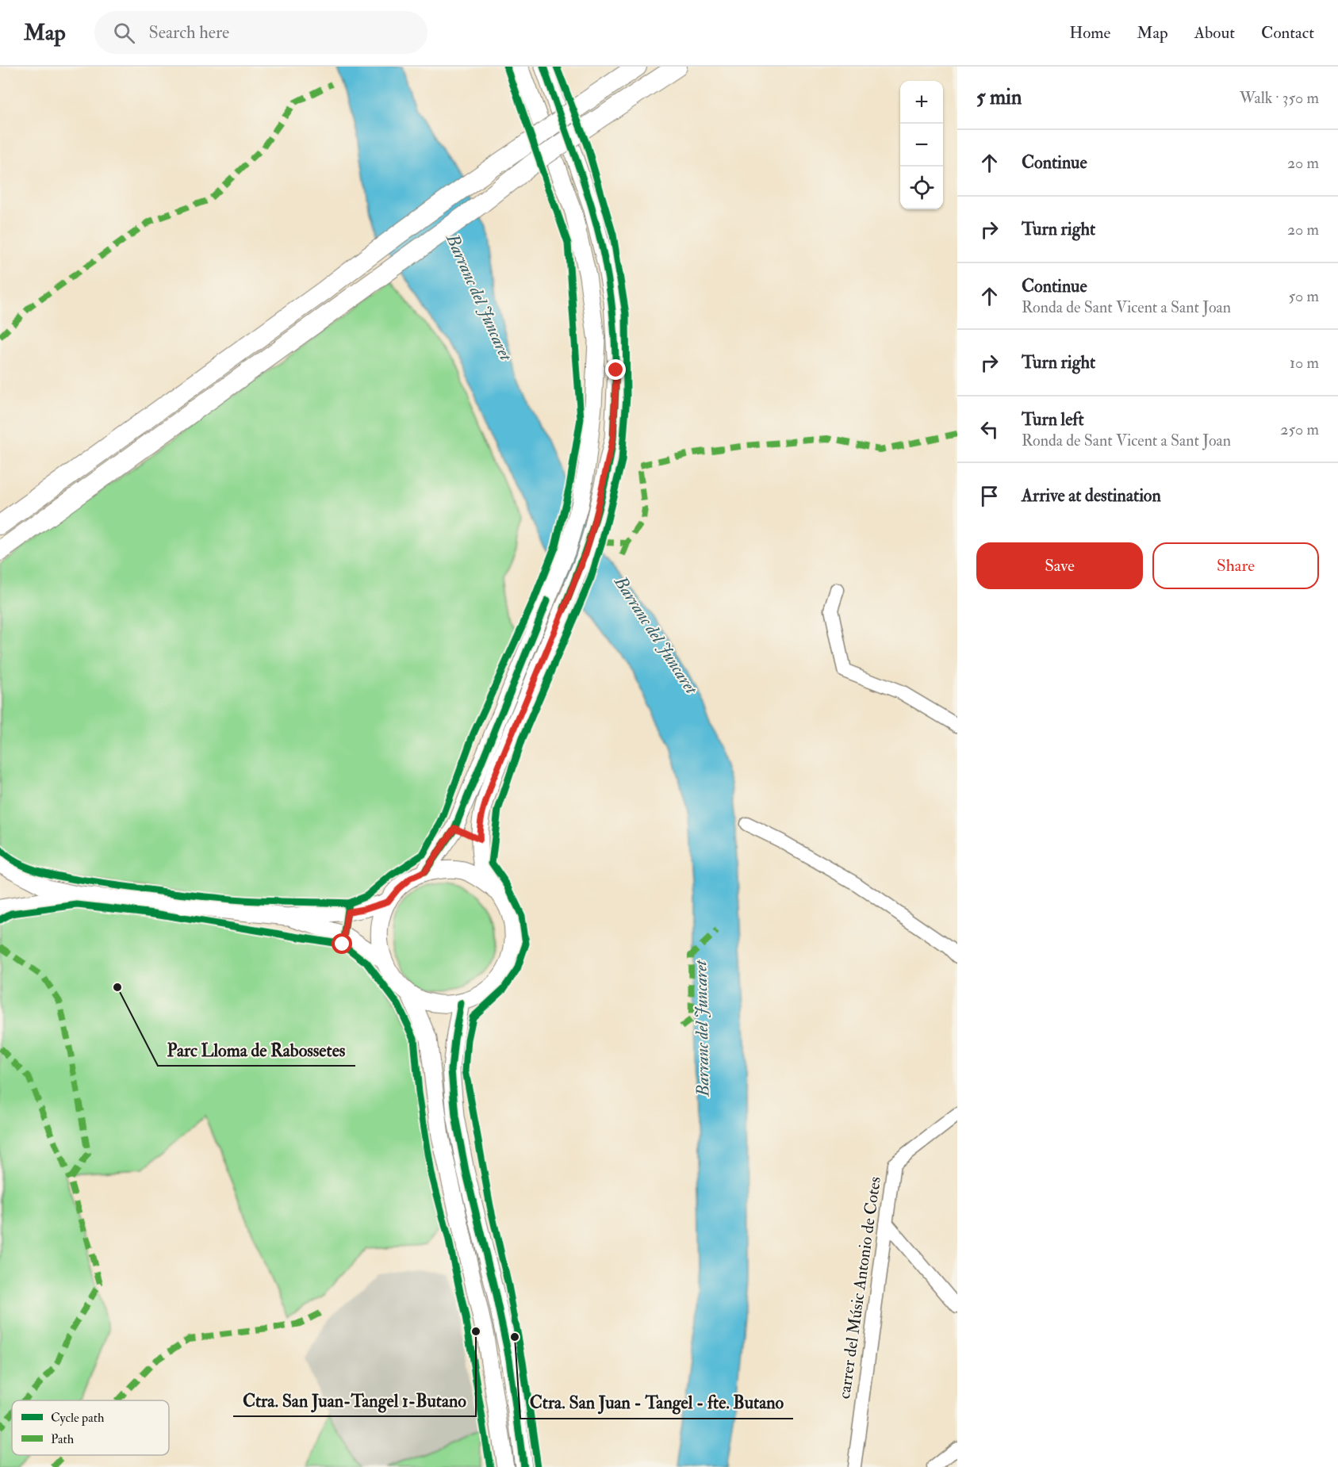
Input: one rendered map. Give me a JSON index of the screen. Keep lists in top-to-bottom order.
{
  "streets": {
    "street": ["carrer del Músic Antonio de Cotes"]
  },
  "water": ["Barranc del Juncaret"],
  "places": ["Parc Lloma de Rabossetes", "Ctra. San Juan-Tangel 1-Butano", "Ctra. San Juan - Tangel - fte. Butano"],
  "legend": ["Cycle path", "Path"],
  "page": {
    "header": "Map",
    "search": "Search here",
    "nav": [
      "Home",
      "Map",
      "About",
      "Contact"
    ],
    "heading": ["5 min", "Walk · 350 m"],
    "map_buttons": ["+", "−"],
    "list": [
      ["Continue", "20 m"],
      ["Turn right", "20 m"],
      ["Continue", "Ronda de Sant Vicent a Sant Joan", "50 m"],
      ["Turn right", "10 m"],
      ["Turn left", "Ronda de Sant Vicent a Sant Joan", "250 m"],
      "Arrive at destination"
    ],
    "buttons": ["Save", "Share"]
  }
}
